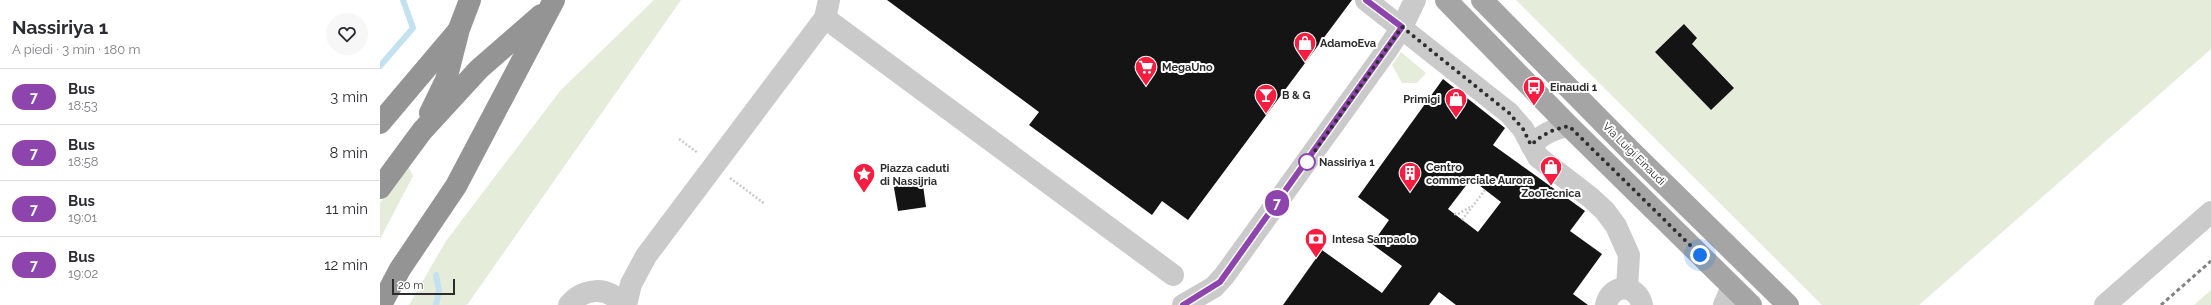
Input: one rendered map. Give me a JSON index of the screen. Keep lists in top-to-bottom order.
{
  "streets": {
    "main road": ["Via Luigi Einaudi"]
  },
  "places": {
    "shop": ["AdamoEva", "Primigi", "ZooTecnica"],
    "supermarket": ["MegaUno"],
    "bus stop": ["Einaudi 1"],
    "bar": ["B & G"],
    "other": ["Nassiriya 1"],
    "building": ["Centro commerciale Aurora"],
    "place": ["Piazza caduti di Nassijria"],
    "bank": ["Intesa Sanpaolo"]
  },
  "lines": ["bus line 7"],
  "scale_bar": "20 m",
  "page": {
    "heading": ["Nassiriya 1", "A piedi · 3 min · 180 m"],
    "on_map": "7",
    "list": [
      {
        "mark": "7",
        "name": "Bus",
        "note": "18:53",
        "value": "3 min"
      },
      {
        "mark": "7",
        "name": "Bus",
        "note": "18:58",
        "value": "8 min"
      },
      {
        "mark": "7",
        "name": "Bus",
        "note": "19:01",
        "value": "11 min"
      },
      {
        "mark": "7",
        "name": "Bus",
        "note": "19:02",
        "value": "12 min"
      }
    ],
    "scale": "20 m"
  }
}
